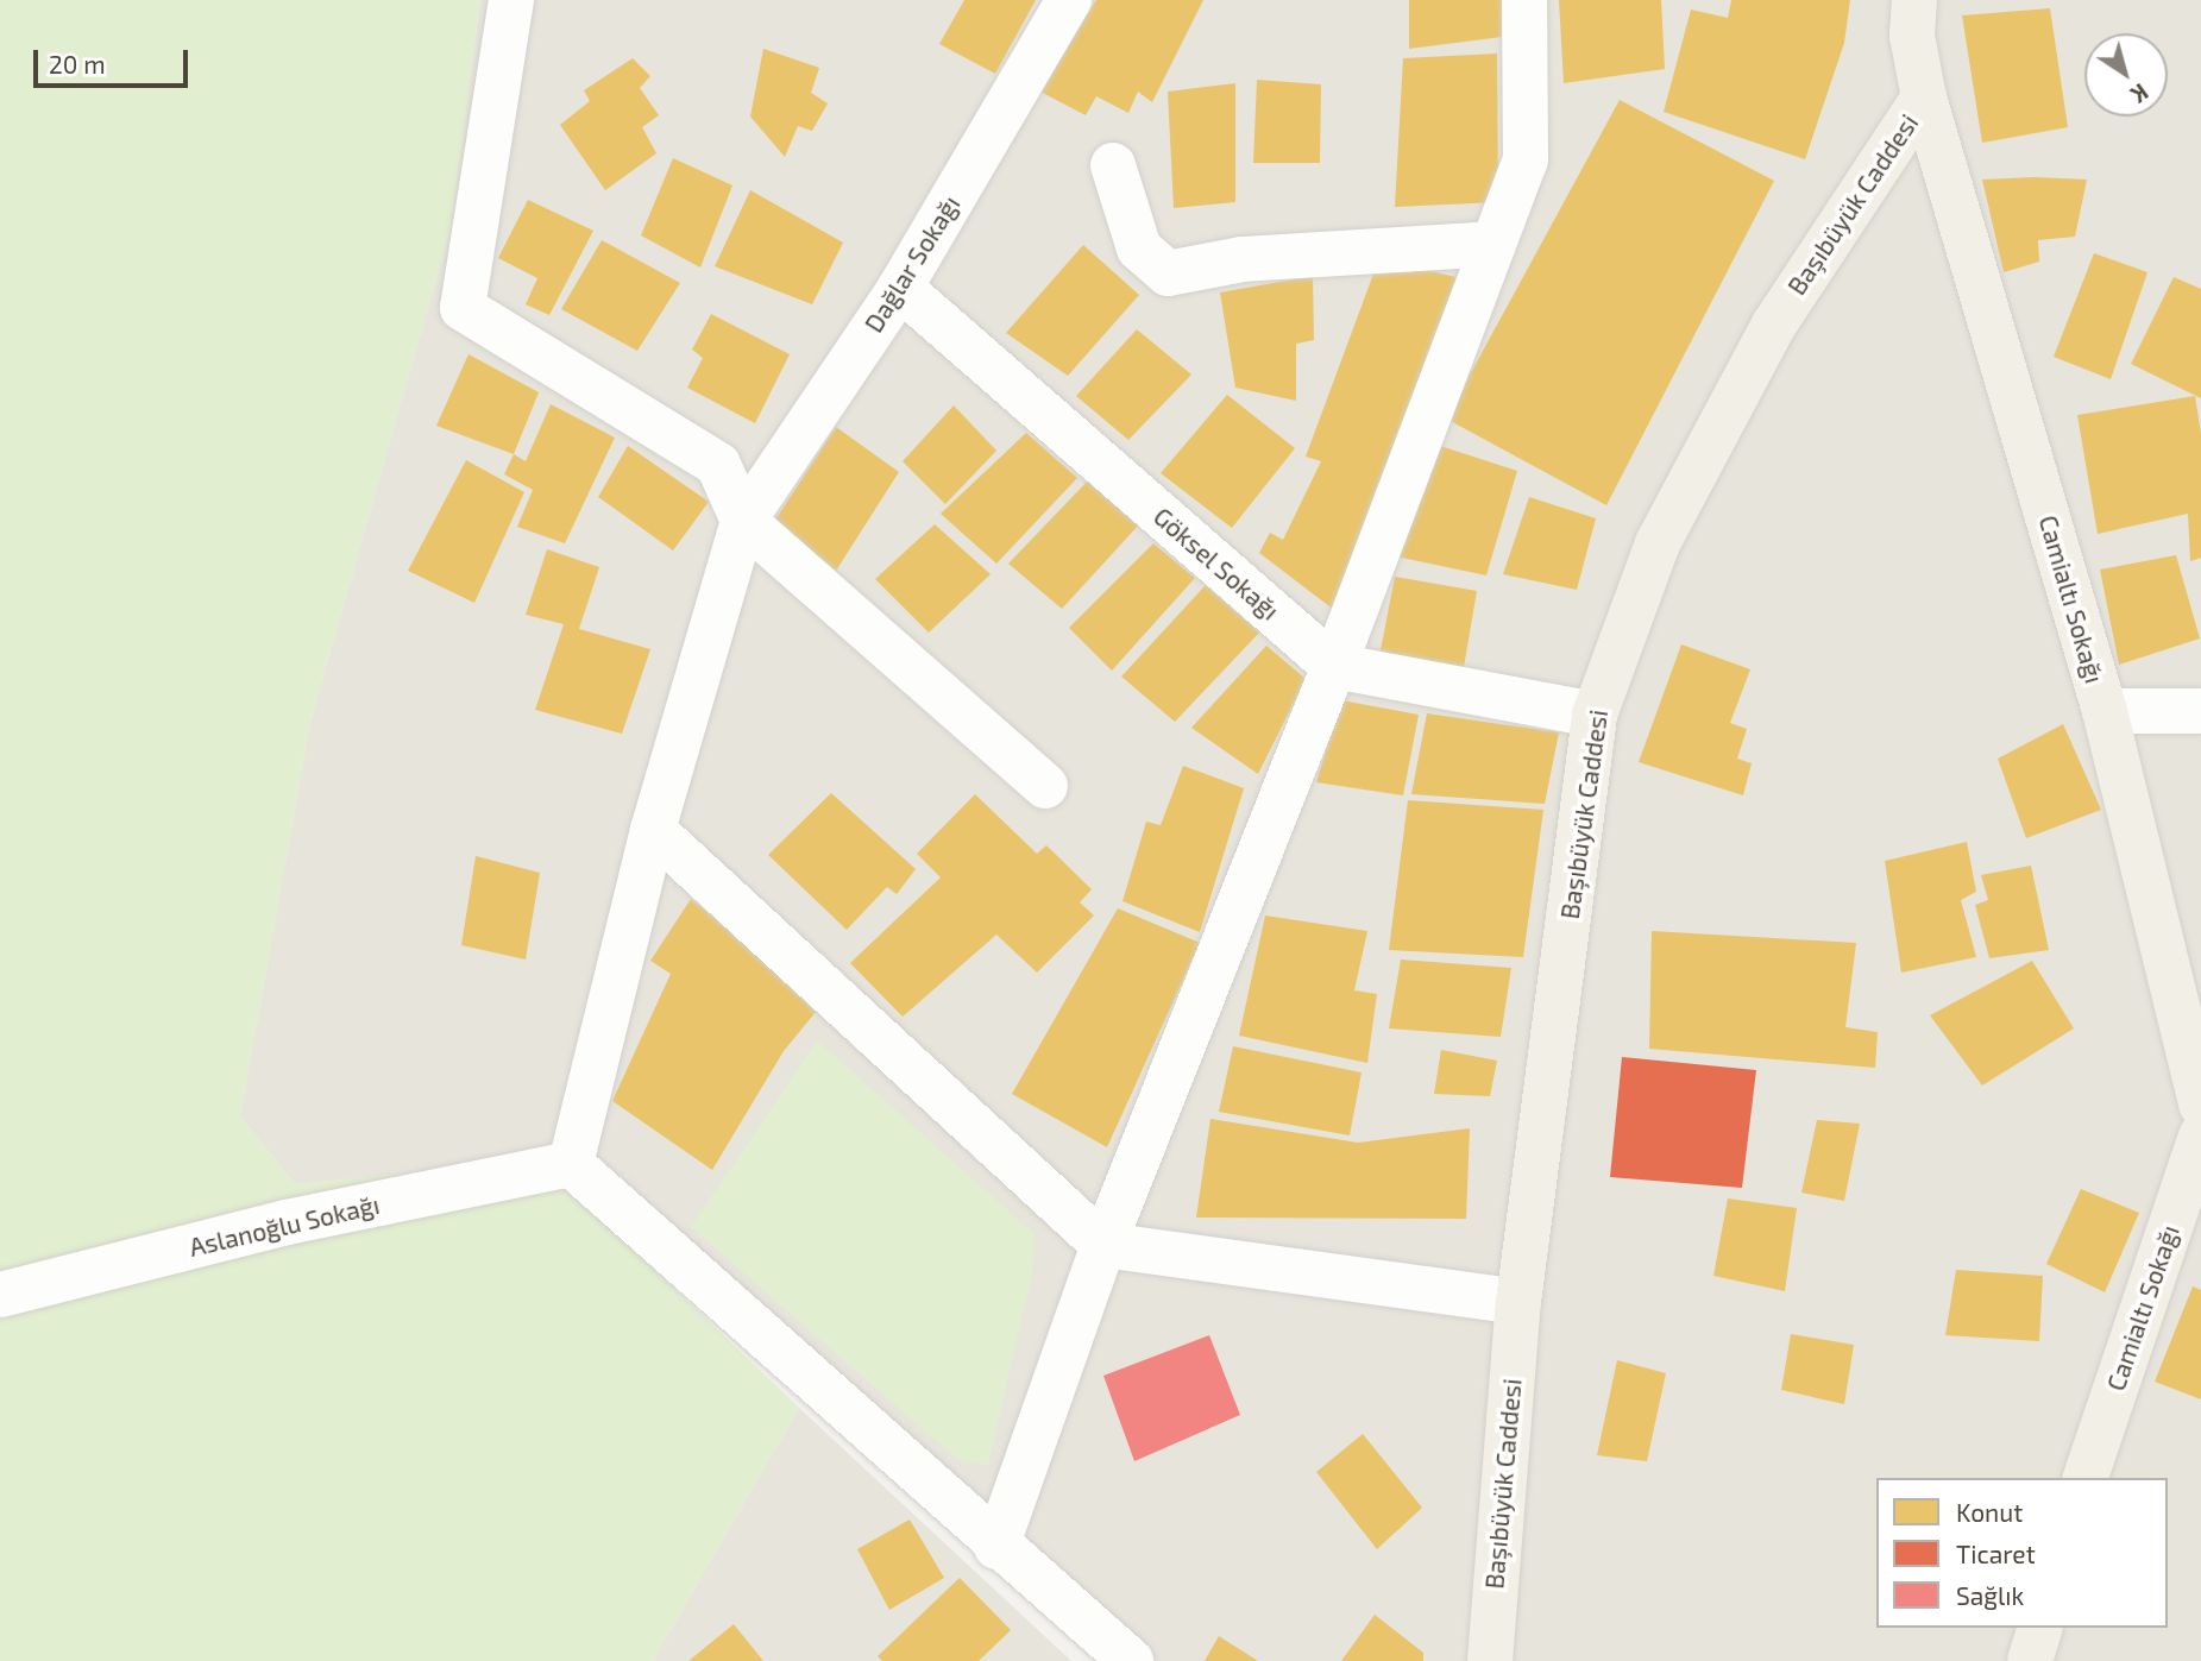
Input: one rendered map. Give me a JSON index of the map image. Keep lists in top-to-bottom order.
{
  "streets": {
    "main road": ["Başıbüyük Caddesi", "Camialtı Sokağı"],
    "street": ["Dağlar Sokağı", "Göksel Sokağı", "Aslanoğlu Sokağı"]
  },
  "crossings": [
    ["Başıbüyük Caddesi", "Camialtı Sokağı"],
    ["Dağlar Sokağı", "Göksel Sokağı"],
    ["Dağlar Sokağı", "Aslanoğlu Sokağı"]
  ],
  "legend": ["Konut", "Ticaret", "Sağlık"],
  "scale_bar": "20 m",
  "north": "bottom right"
}
